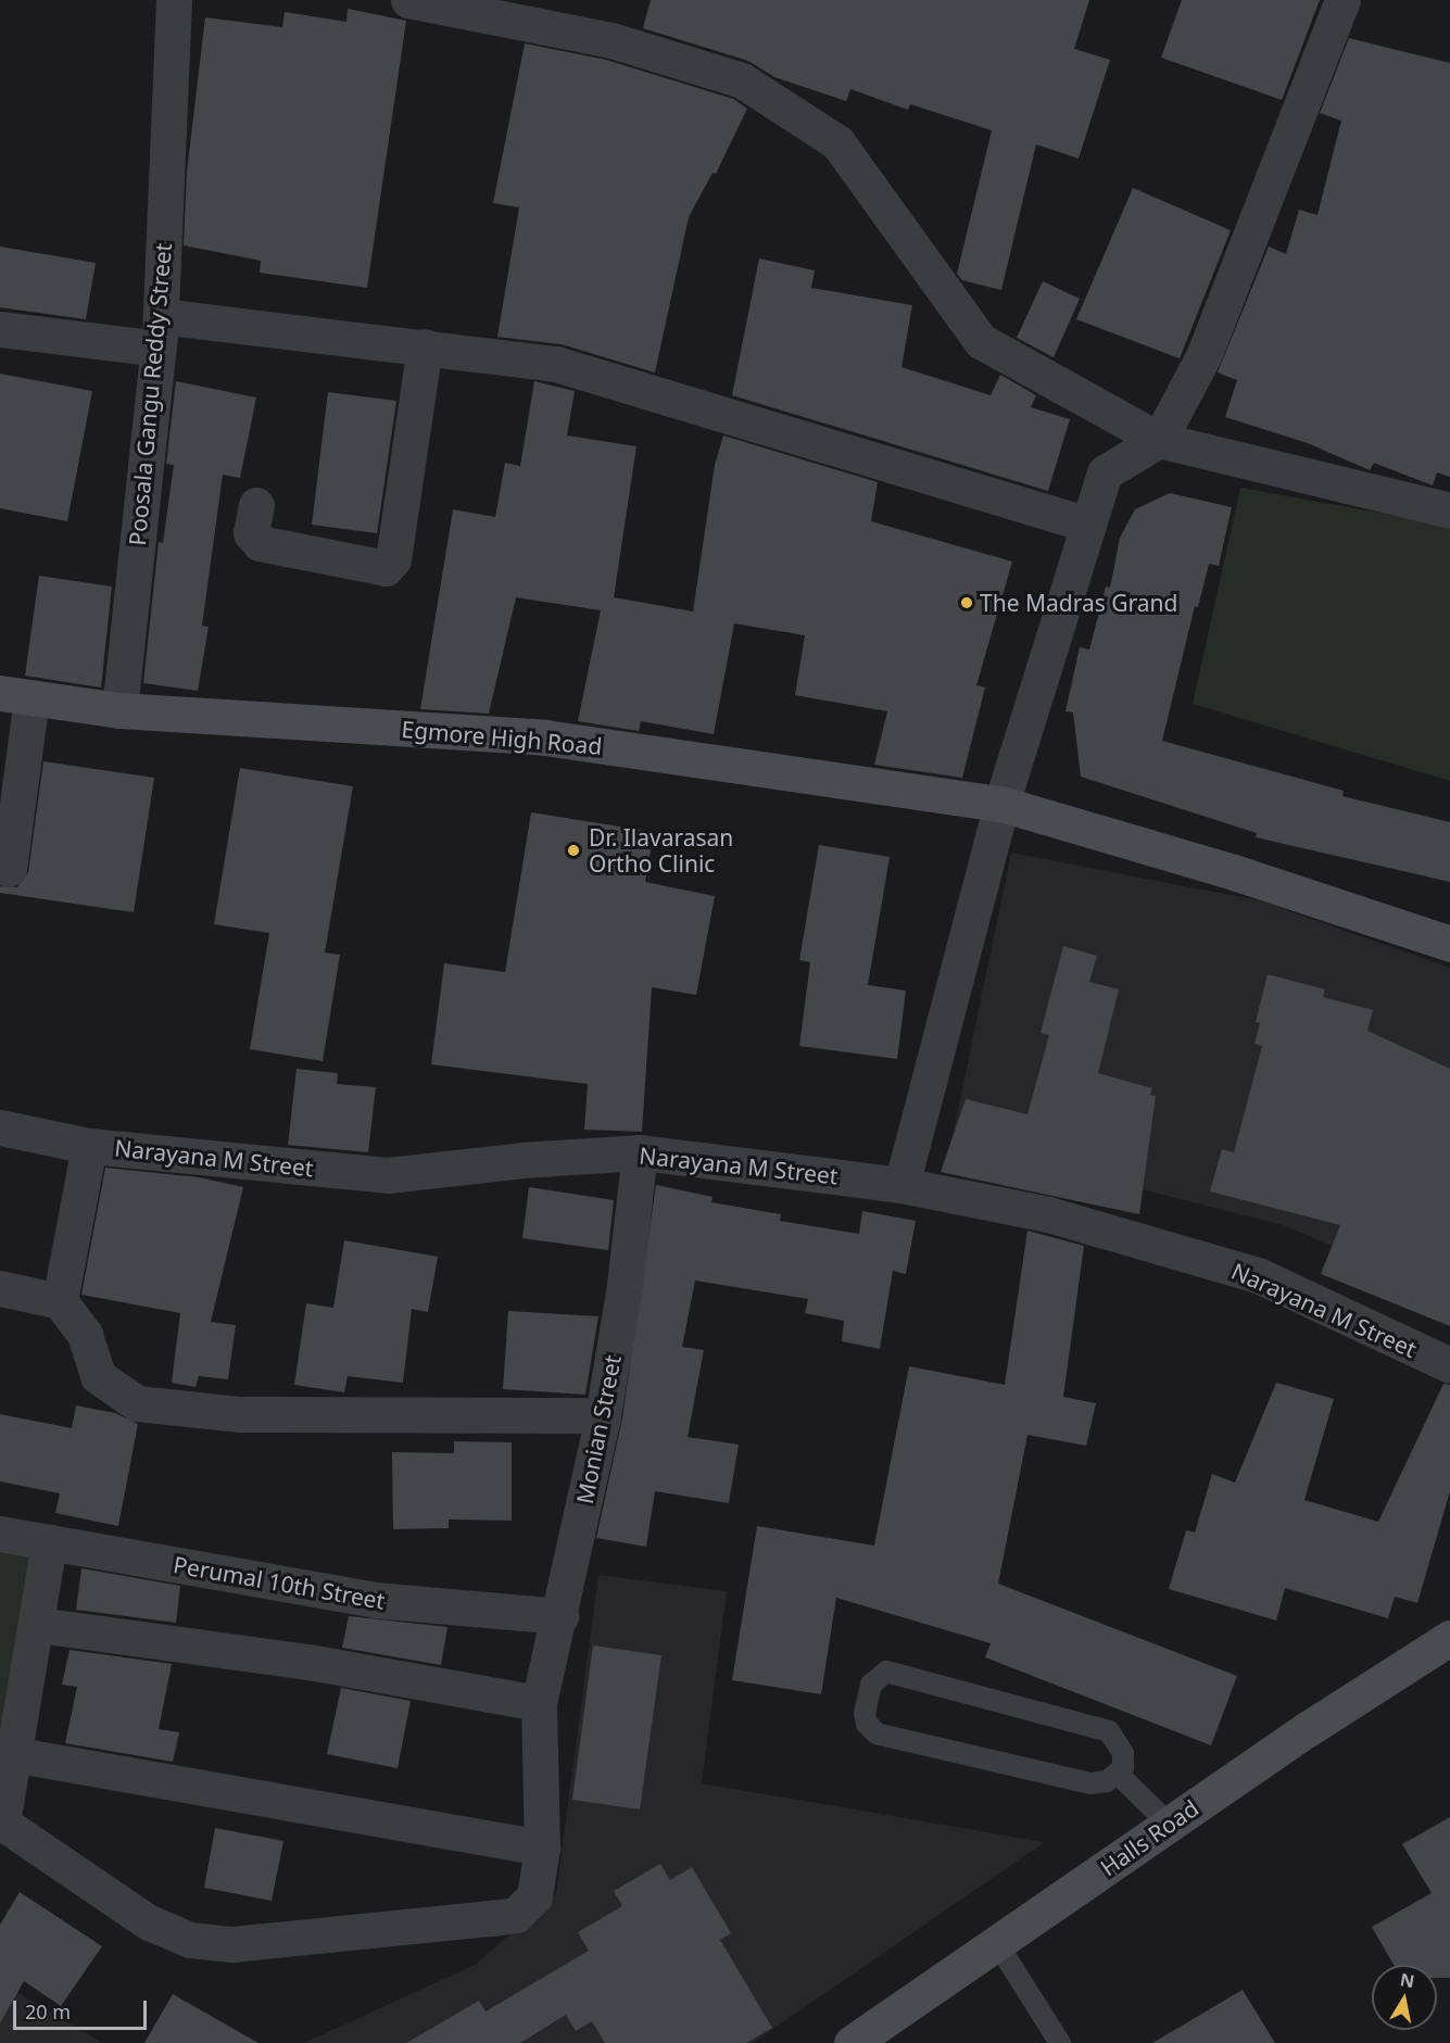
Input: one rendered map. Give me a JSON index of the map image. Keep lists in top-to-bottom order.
{
  "streets": {
    "main road": ["Egmore High Road", "Halls Road"],
    "street": [
      "Poosala Gangu Reddy Street",
      "Narayana M Street",
      "Monian Street",
      "Perumal 10th Street"
    ]
  },
  "crossings": [
    ["Poosala Gangu Reddy Street", "Egmore High Road"],
    ["Narayana M Street", "Monian Street"],
    ["Monian Street", "Perumal 10th Street"]
  ],
  "places": ["The Madras Grand", "Dr. Ilavarasan Ortho Clinic"],
  "scale_bar": "20 m",
  "north": "top"
}
